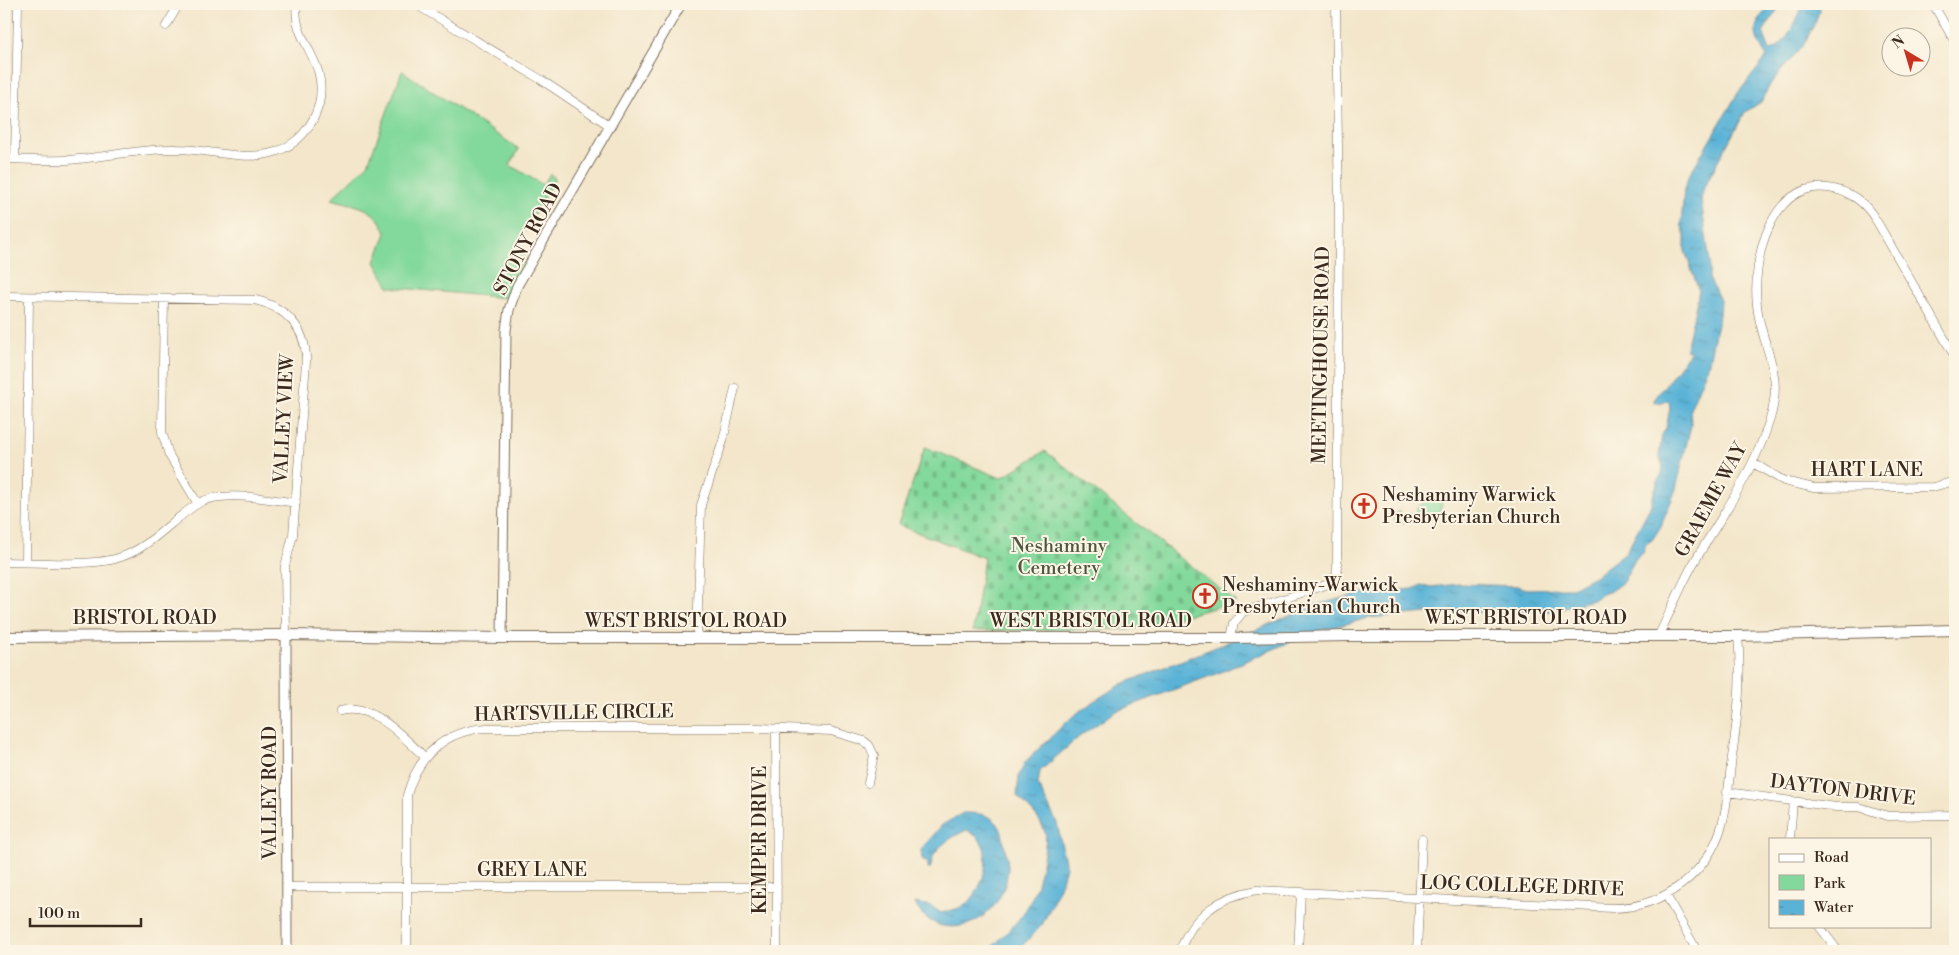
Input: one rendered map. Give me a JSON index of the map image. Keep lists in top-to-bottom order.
{
  "streets": {
    "main road": ["BRISTOL ROAD", "WEST BRISTOL ROAD"],
    "street": [
      "STONY ROAD",
      "MEETINGHOUSE ROAD",
      "VALLEY VIEW",
      "HART LANE",
      "GRAEME WAY",
      "HARTSVILLE CIRCLE",
      "DAYTON DRIVE",
      "VALLEY ROAD",
      "KEMPER DRIVE",
      "GREY LANE",
      "LOG COLLEGE DRIVE"
    ]
  },
  "crossings": [
    ["STONY ROAD", "WEST BRISTOL ROAD"],
    ["MEETINGHOUSE ROAD", "WEST BRISTOL ROAD"],
    ["VALLEY VIEW", "BRISTOL ROAD"],
    ["VALLEY VIEW", "WEST BRISTOL ROAD"],
    ["VALLEY VIEW", "VALLEY ROAD"],
    ["HART LANE", "GRAEME WAY"],
    ["GRAEME WAY", "WEST BRISTOL ROAD"],
    ["BRISTOL ROAD", "WEST BRISTOL ROAD"],
    ["BRISTOL ROAD", "VALLEY ROAD"],
    ["WEST BRISTOL ROAD", "VALLEY ROAD"],
    ["WEST BRISTOL ROAD", "LOG COLLEGE DRIVE"],
    ["HARTSVILLE CIRCLE", "KEMPER DRIVE"],
    ["HARTSVILLE CIRCLE", "GREY LANE"],
    ["DAYTON DRIVE", "LOG COLLEGE DRIVE"],
    ["VALLEY ROAD", "GREY LANE"],
    ["KEMPER DRIVE", "GREY LANE"]
  ],
  "parks": ["Neshaminy Cemetery"],
  "places": {
    "church": ["Neshaminy Warwick Presbyterian Church", "Neshaminy-Warwick Presbyterian Church"]
  },
  "legend": ["Road", "Park", "Water"],
  "scale_bar": "100 m",
  "north": "top left"
}
